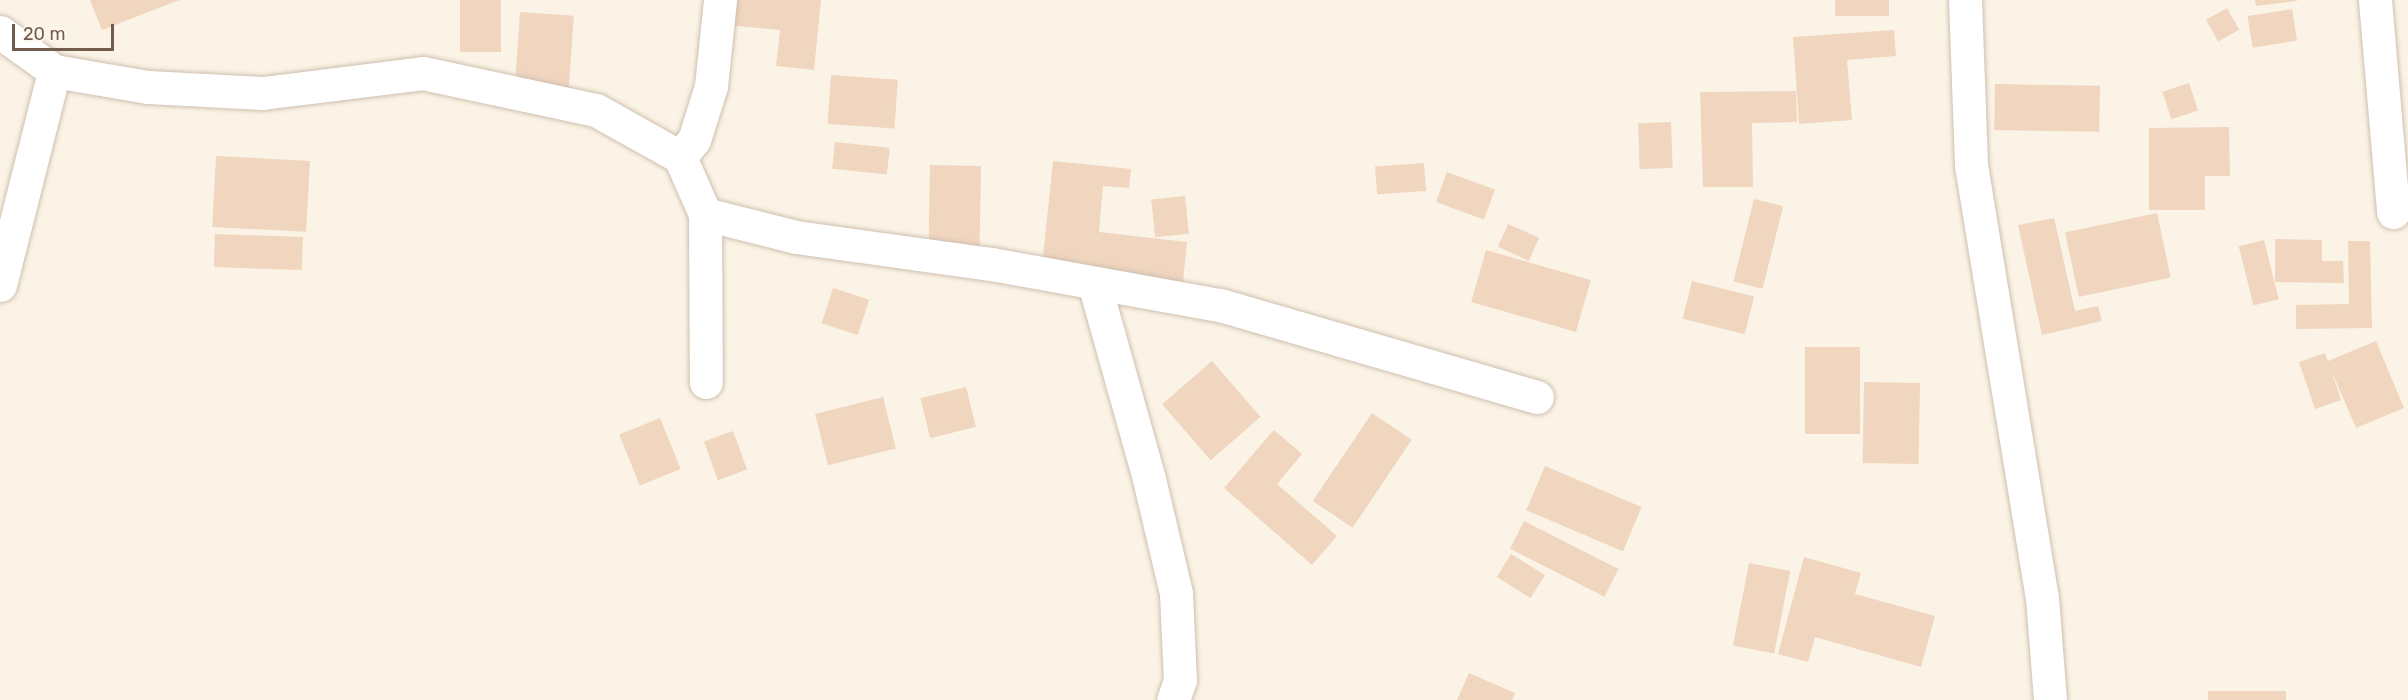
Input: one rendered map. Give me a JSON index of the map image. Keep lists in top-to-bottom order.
{
  "scale_bar": "20 m"
}
